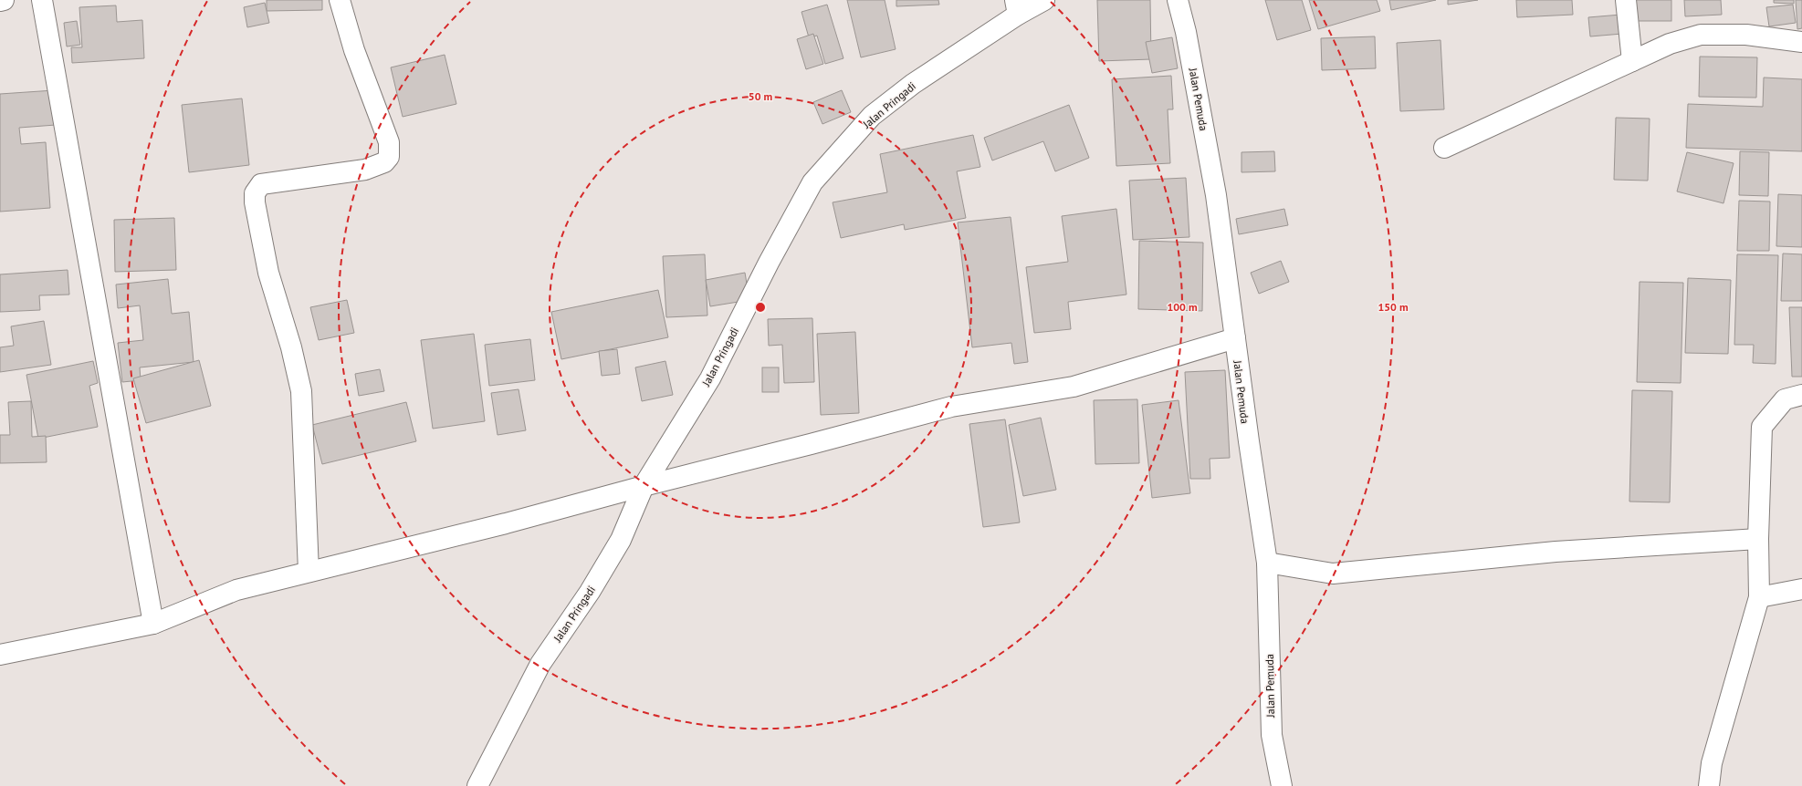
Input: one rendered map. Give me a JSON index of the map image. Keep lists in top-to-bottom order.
{
  "streets": {
    "street": ["Jalan Pemuda", "Jalan Pringadi"]
  },
  "rings": ["50 m", "100 m", "150 m"]
}
